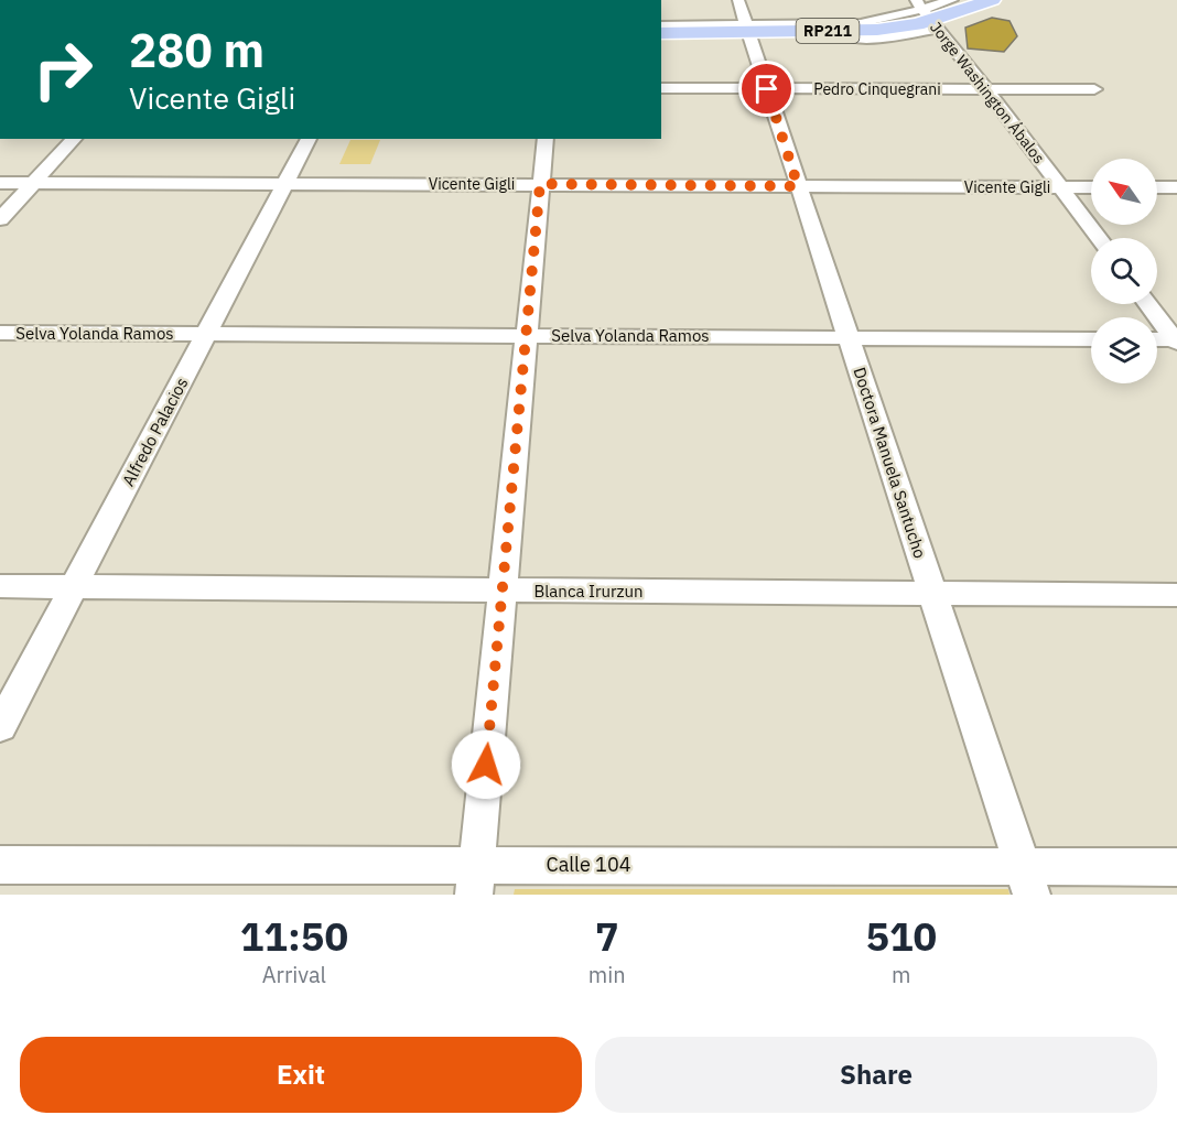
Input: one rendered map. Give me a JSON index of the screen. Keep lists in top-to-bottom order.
{
  "streets": {
    "main road": ["RP211"],
    "street": [
      "Pedro Cinquegrani",
      "Jorge Washington Ábalos",
      "Vicente Gigli",
      "Selva Yolanda Ramos",
      "Alfredo Palacios",
      "Doctora Manuela Santucho",
      "Blanca Irurzun",
      "Calle 104"
    ]
  },
  "crossings": [
    ["RP211", "Jorge Washington Ábalos"],
    ["RP211", "Doctora Manuela Santucho"],
    ["Pedro Cinquegrani", "Jorge Washington Ábalos"],
    ["Pedro Cinquegrani", "Doctora Manuela Santucho"],
    ["Jorge Washington Ábalos", "Vicente Gigli"],
    ["Vicente Gigli", "Alfredo Palacios"],
    ["Vicente Gigli", "Doctora Manuela Santucho"],
    ["Selva Yolanda Ramos", "Alfredo Palacios"],
    ["Selva Yolanda Ramos", "Doctora Manuela Santucho"],
    ["Alfredo Palacios", "Blanca Irurzun"],
    ["Doctora Manuela Santucho", "Blanca Irurzun"],
    ["Doctora Manuela Santucho", "Calle 104"]
  ],
  "north": "top left",
  "page": {
    "turn": ["280 m", "Vicente Gigli"],
    "eta": [
      "11:50",
      "Arrival",
      "7",
      "min",
      "510",
      "m"
    ],
    "buttons": ["Exit", "Share"]
  }
}
